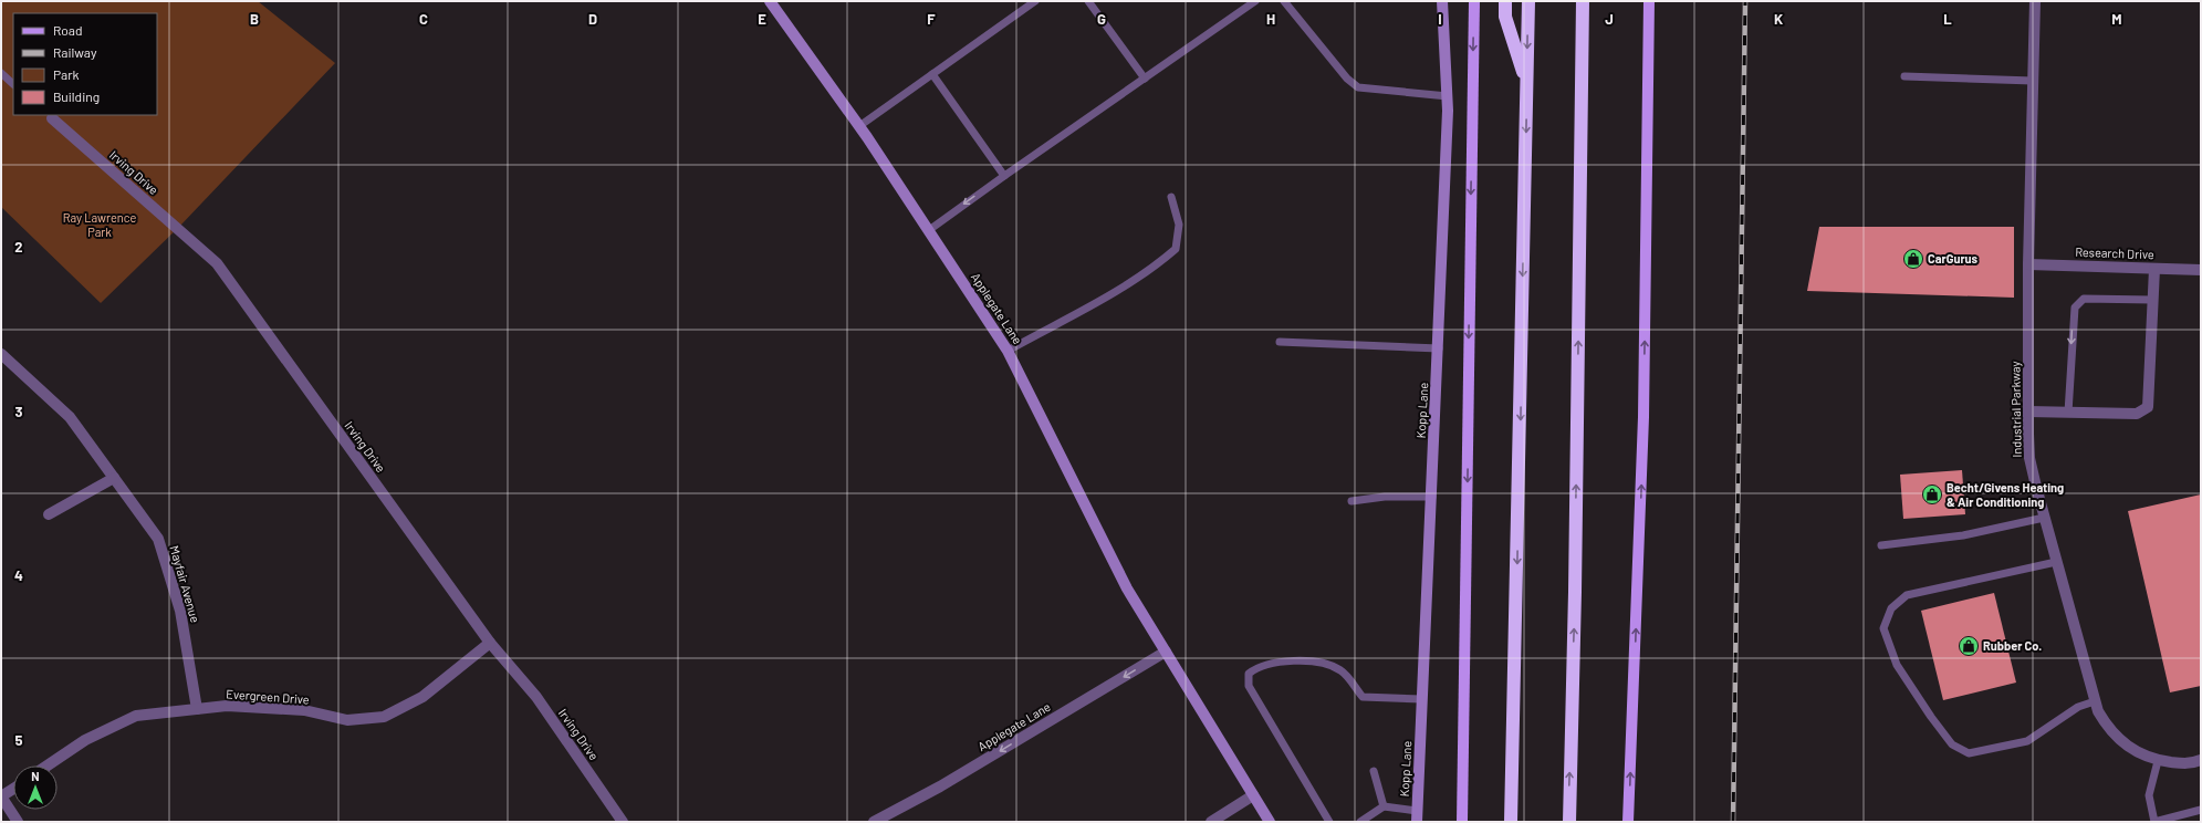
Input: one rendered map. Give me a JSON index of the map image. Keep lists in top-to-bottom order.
{
  "streets": {
    "street": [
      "Irving Drive",
      "Research Drive",
      "Applegate Lane",
      "Industrial Parkway",
      "Kopp Lane",
      "Mayfair Avenue",
      "Evergreen Drive"
    ]
  },
  "crossings": [
    ["Irving Drive", "Evergreen Drive"],
    ["Research Drive", "Industrial Parkway"],
    ["Mayfair Avenue", "Evergreen Drive"]
  ],
  "parks": ["Ray Lawrence Park"],
  "places": {
    "shop": ["CarGurus", "Becht/Givens Heating & Air Conditioning", "Rubber Co."]
  },
  "legend": [
    "Road",
    "Railway",
    "Park",
    "Building"
  ],
  "north": "top",
  "grid": {
    "columns": [
      "B",
      "C",
      "D",
      "E",
      "F",
      "G",
      "H",
      "I",
      "J",
      "K",
      "L",
      "M"
    ],
    "rows": [
      "2",
      "3",
      "4",
      "5"
    ]
  }
}
